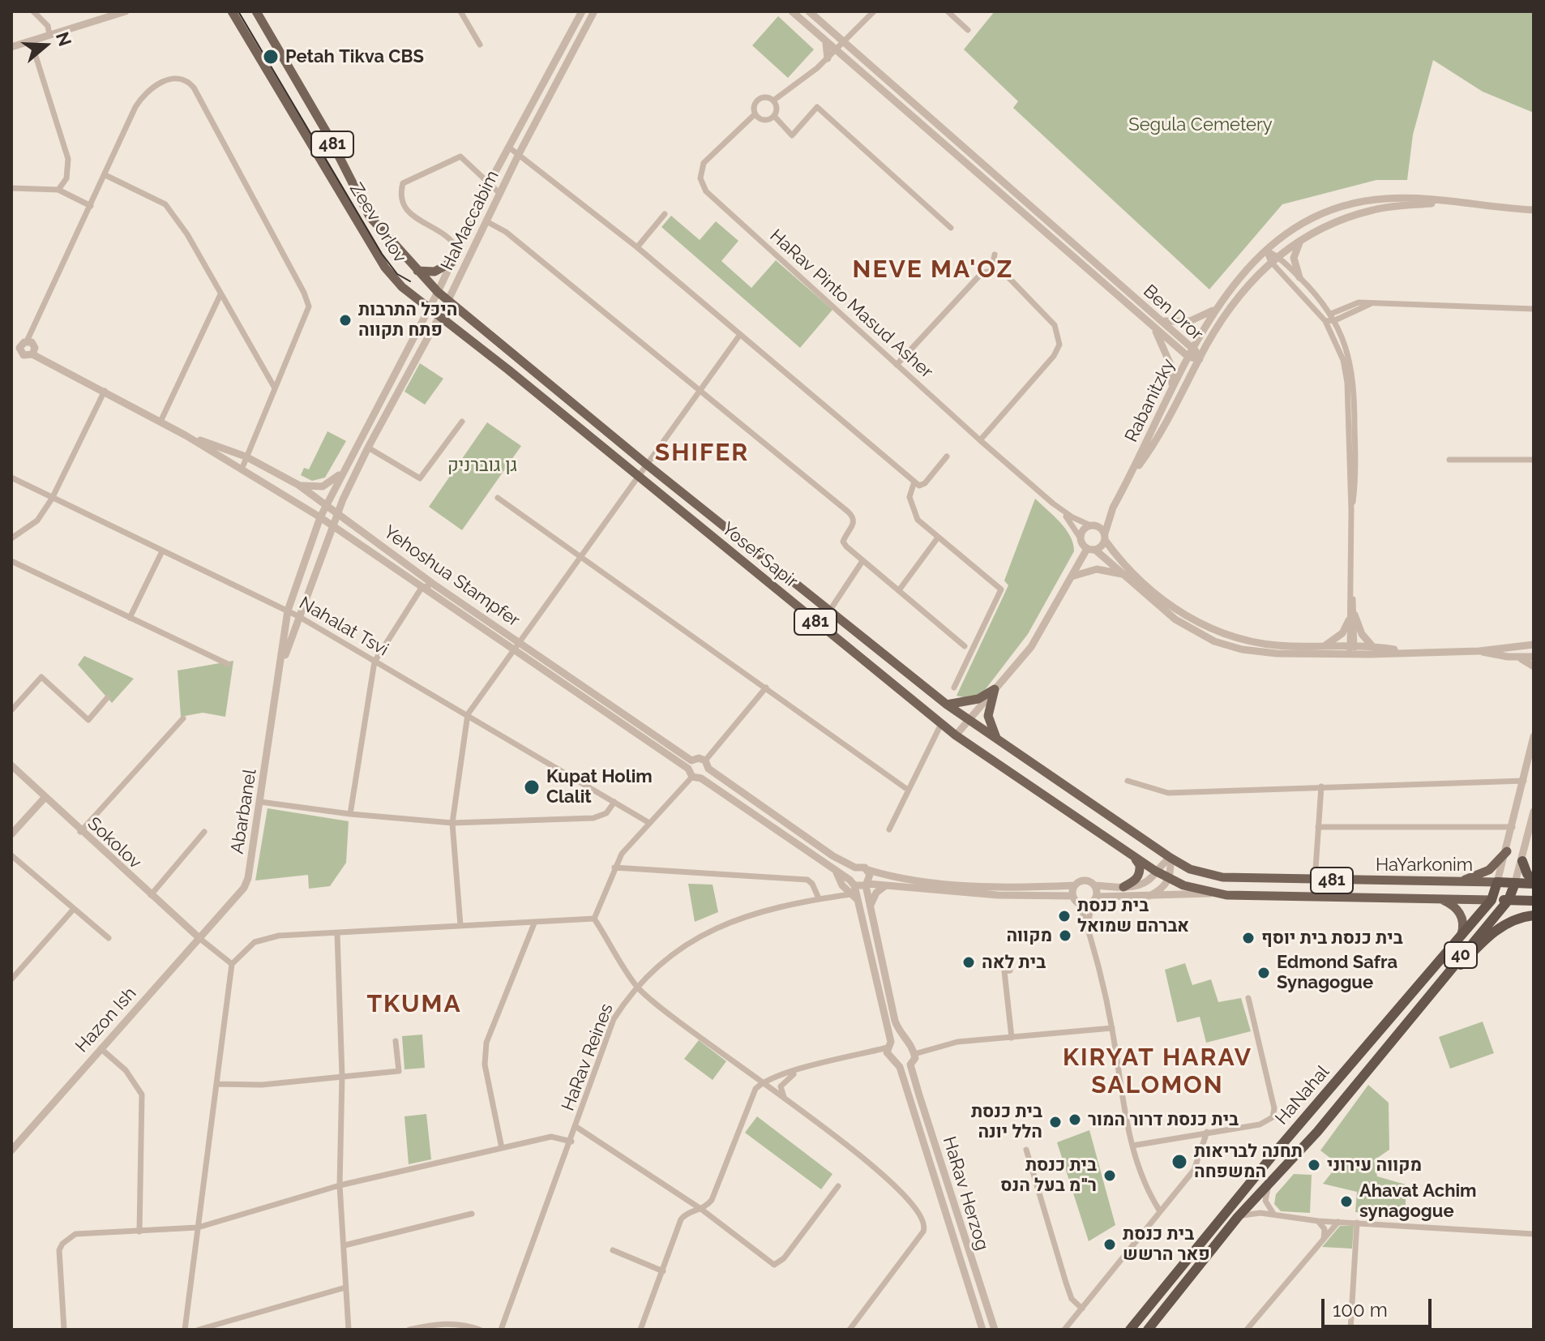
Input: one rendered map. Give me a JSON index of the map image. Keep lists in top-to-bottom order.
{
  "streets": {
    "highway": ["40", "HaNahal"],
    "main road": [
      "481",
      "Zeev Orlov",
      "Yosef Sapir",
      "HaYarkonim"
    ],
    "street": [
      "HaMaccabim",
      "HaRav Pinto Masud Asher",
      "Ben Dror",
      "Rabanitzky",
      "Yehoshua Stampfer",
      "Nahalat Tsvi",
      "Abarbanel",
      "Sokolov",
      "Hazon Ish",
      "HaRav Reines",
      "HaRav Herzog"
    ]
  },
  "crossings": [
    ["HaMaccabim", "Zeev Orlov"],
    ["HaMaccabim", "Yosef Sapir"],
    ["HaMaccabim", "Yehoshua Stampfer"],
    ["HaMaccabim", "Abarbanel"],
    ["Zeev Orlov", "Yosef Sapir"],
    ["HaRav Pinto Masud Asher", "Rabanitzky"],
    ["Ben Dror", "Rabanitzky"],
    ["Yosef Sapir", "HaYarkonim"],
    ["Yehoshua Stampfer", "Abarbanel"],
    ["Nahalat Tsvi", "Abarbanel"],
    ["Abarbanel", "Sokolov"],
    ["Abarbanel", "Hazon Ish"],
    ["Sokolov", "Hazon Ish"],
    ["HaYarkonim", "HaNahal"],
    ["40", "HaNahal"]
  ],
  "districts": [
    "NEVE MA'OZ",
    "SHIFER",
    "TKUMA",
    "KIRYAT HARAV SALOMON"
  ],
  "parks": ["Segula Cemetery", "גן גוברניק"],
  "places": [
    "Petah Tikva CBS",
    "היכל התרבות פתח תקווה",
    "Kupat Holim Clalit",
    "בית כנסת אברהם שמואל",
    "מקווה",
    "בית כנסת בית יוסף",
    "בית לאה",
    "Edmond Safra Synagogue",
    "בית כנסת דרור המור",
    "בית כנסת הלל יונה",
    "תחנה לבריאות המשפחה",
    "מקווה עירוני",
    "בית כנסת ר\"מ בעל הנס",
    "Ahavat Achim synagogue",
    "בית כנסת פאר הרשש"
  ],
  "scale_bar": "100 m",
  "north": "right"
}
